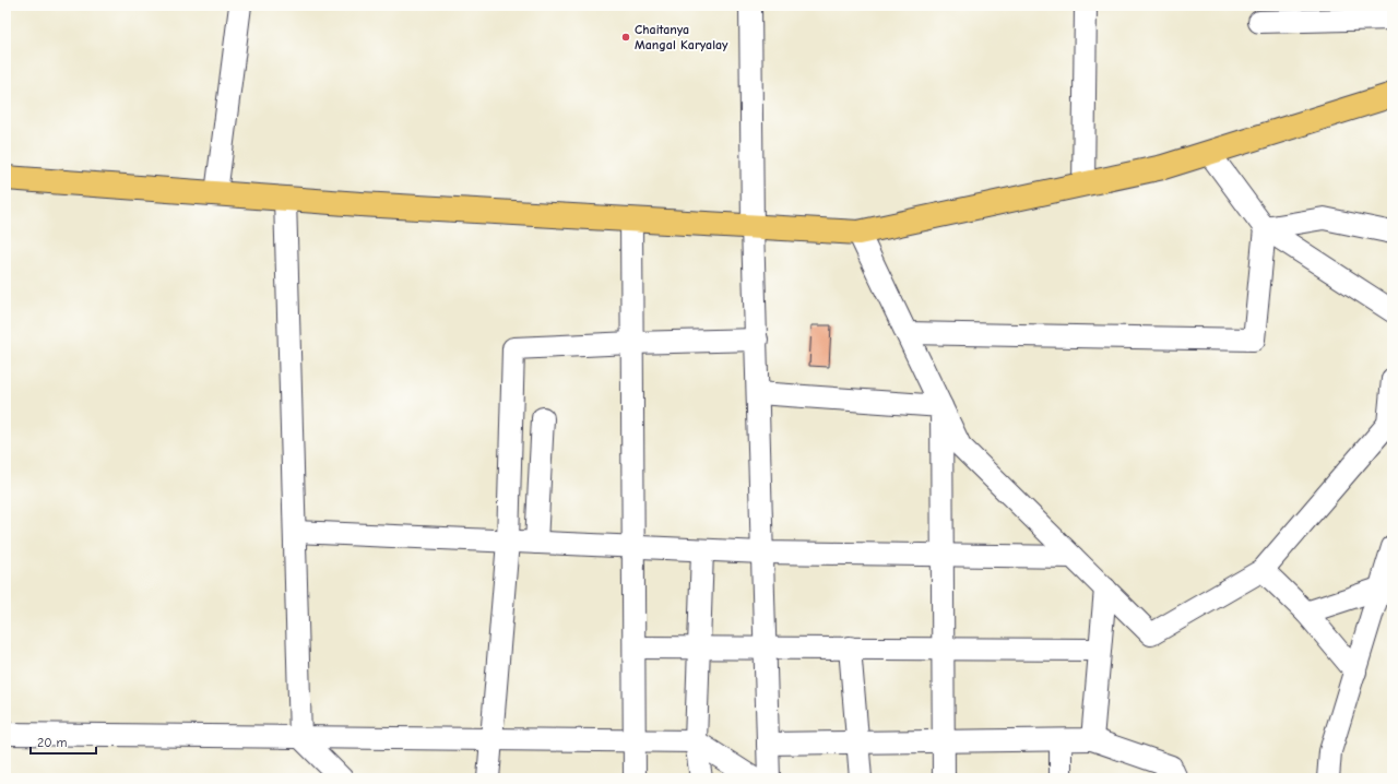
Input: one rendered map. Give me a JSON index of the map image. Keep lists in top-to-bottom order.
{
  "places": ["Chaitanya Mangal Karyalay"],
  "scale_bar": "20 m"
}
